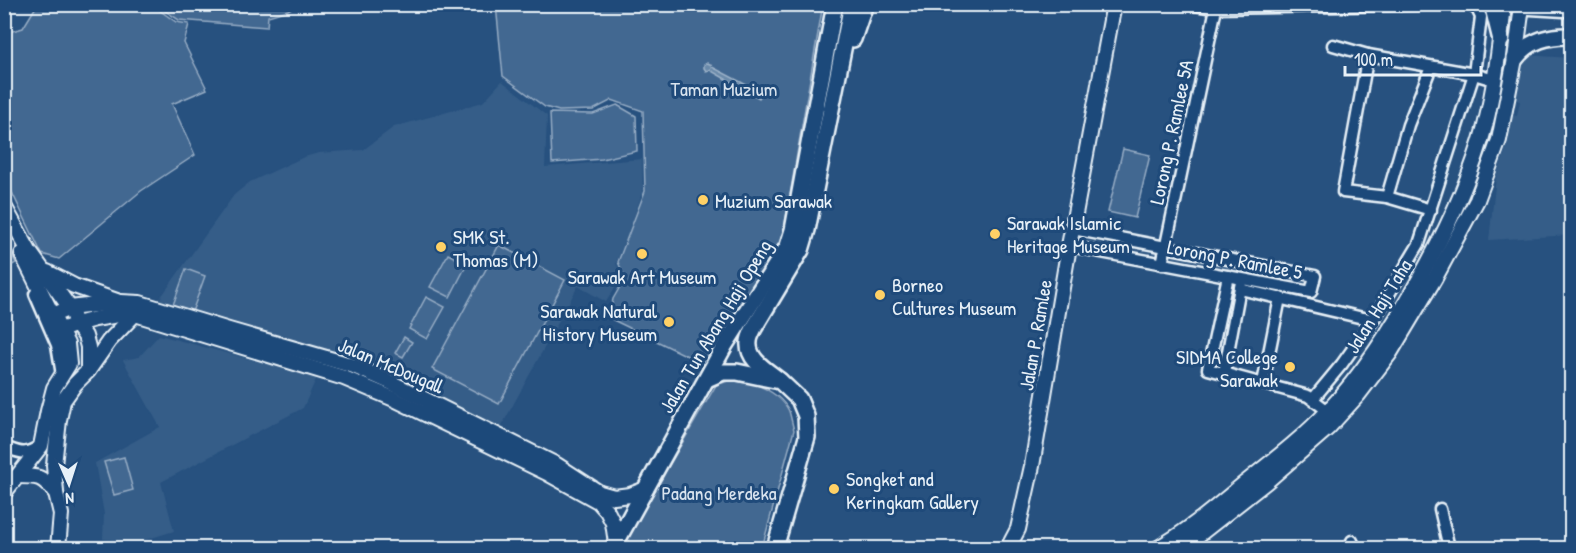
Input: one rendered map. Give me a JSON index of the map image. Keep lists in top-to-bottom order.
{
  "streets": {
    "main road": [
      "Jalan Haji Taha",
      "Jalan Tun Abang Haji Openg",
      "Jalan P. Ramlee",
      "Jalan McDougall"
    ],
    "street": ["Lorong P. Ramlee 5A", "Lorong P. Ramlee 5"]
  },
  "crossings": [
    ["Lorong P. Ramlee 5A", "Lorong P. Ramlee 5"],
    ["Lorong P. Ramlee 5", "Jalan P. Ramlee"],
    ["Jalan Tun Abang Haji Openg", "Jalan McDougall"]
  ],
  "parks": ["Taman Muzium", "Padang Merdeka"],
  "places": [
    "Muzium Sarawak",
    "Sarawak Islamic Heritage Museum",
    "SMK St. Thomas (M)",
    "Sarawak Art Museum",
    "Borneo Cultures Museum",
    "Sarawak Natural History Museum",
    "SIDMA College Sarawak",
    "Songket and Keringkam Gallery"
  ],
  "scale_bar": "100 m",
  "north": "bottom"
}
